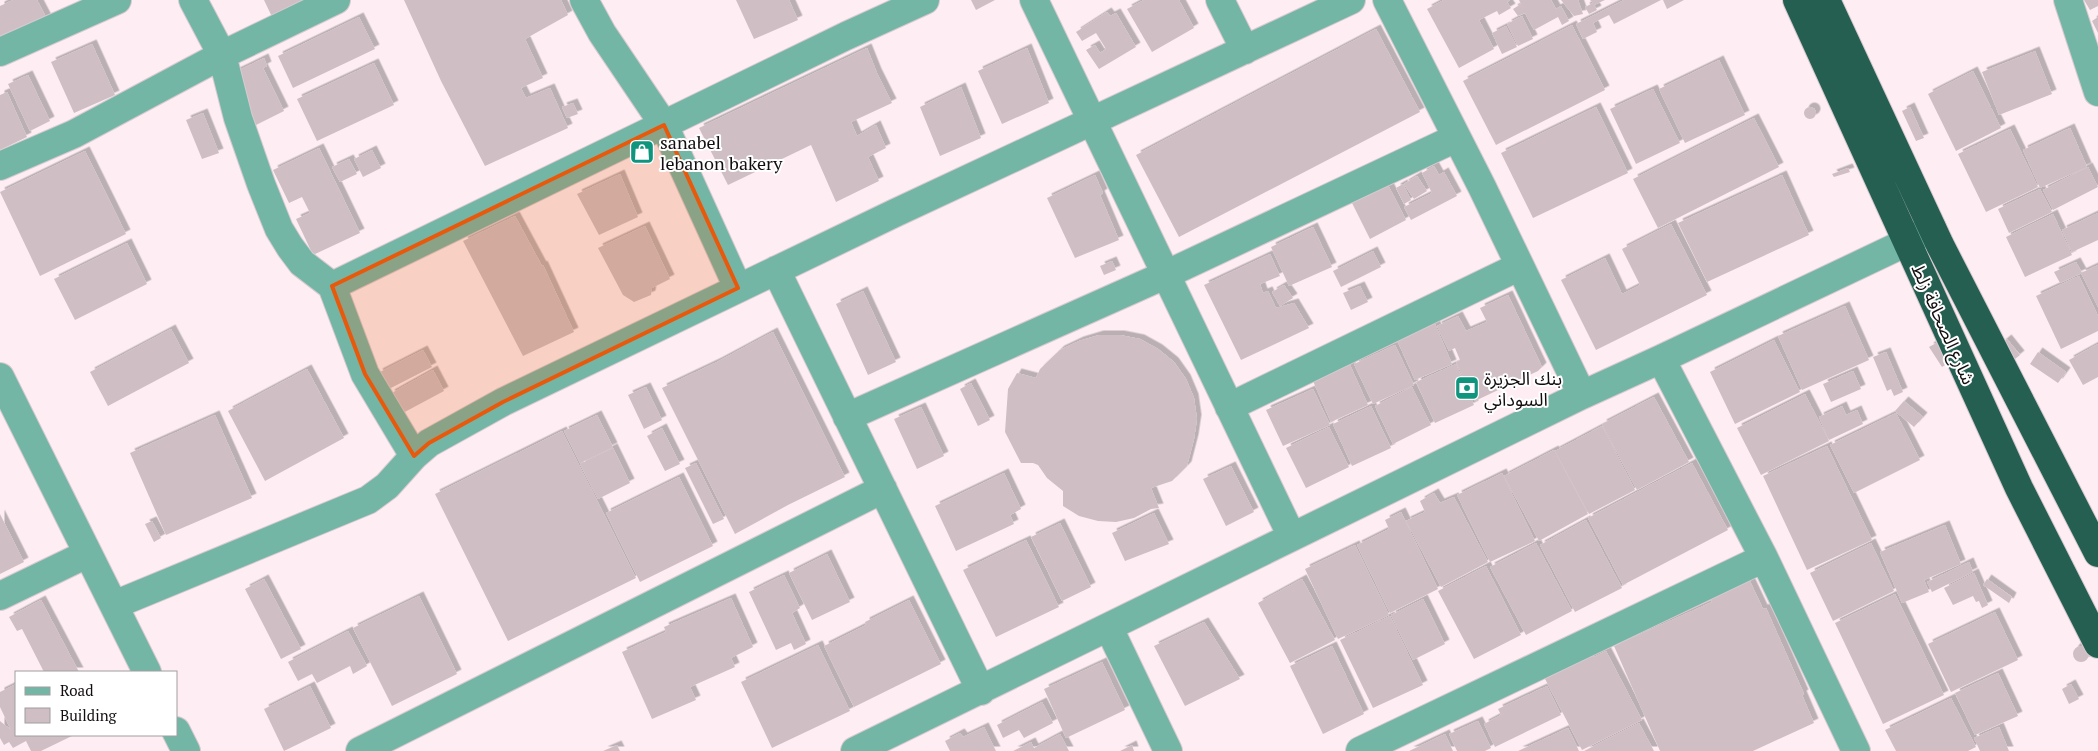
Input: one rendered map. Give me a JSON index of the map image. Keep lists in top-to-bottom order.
{
  "streets": {
    "highway": ["شارع الصحافة زلط"]
  },
  "places": {
    "shop": ["sanabel lebanon bakery"],
    "bank": ["بنك الجزيرة السوداني"]
  },
  "legend": ["Road", "Building"]
}
